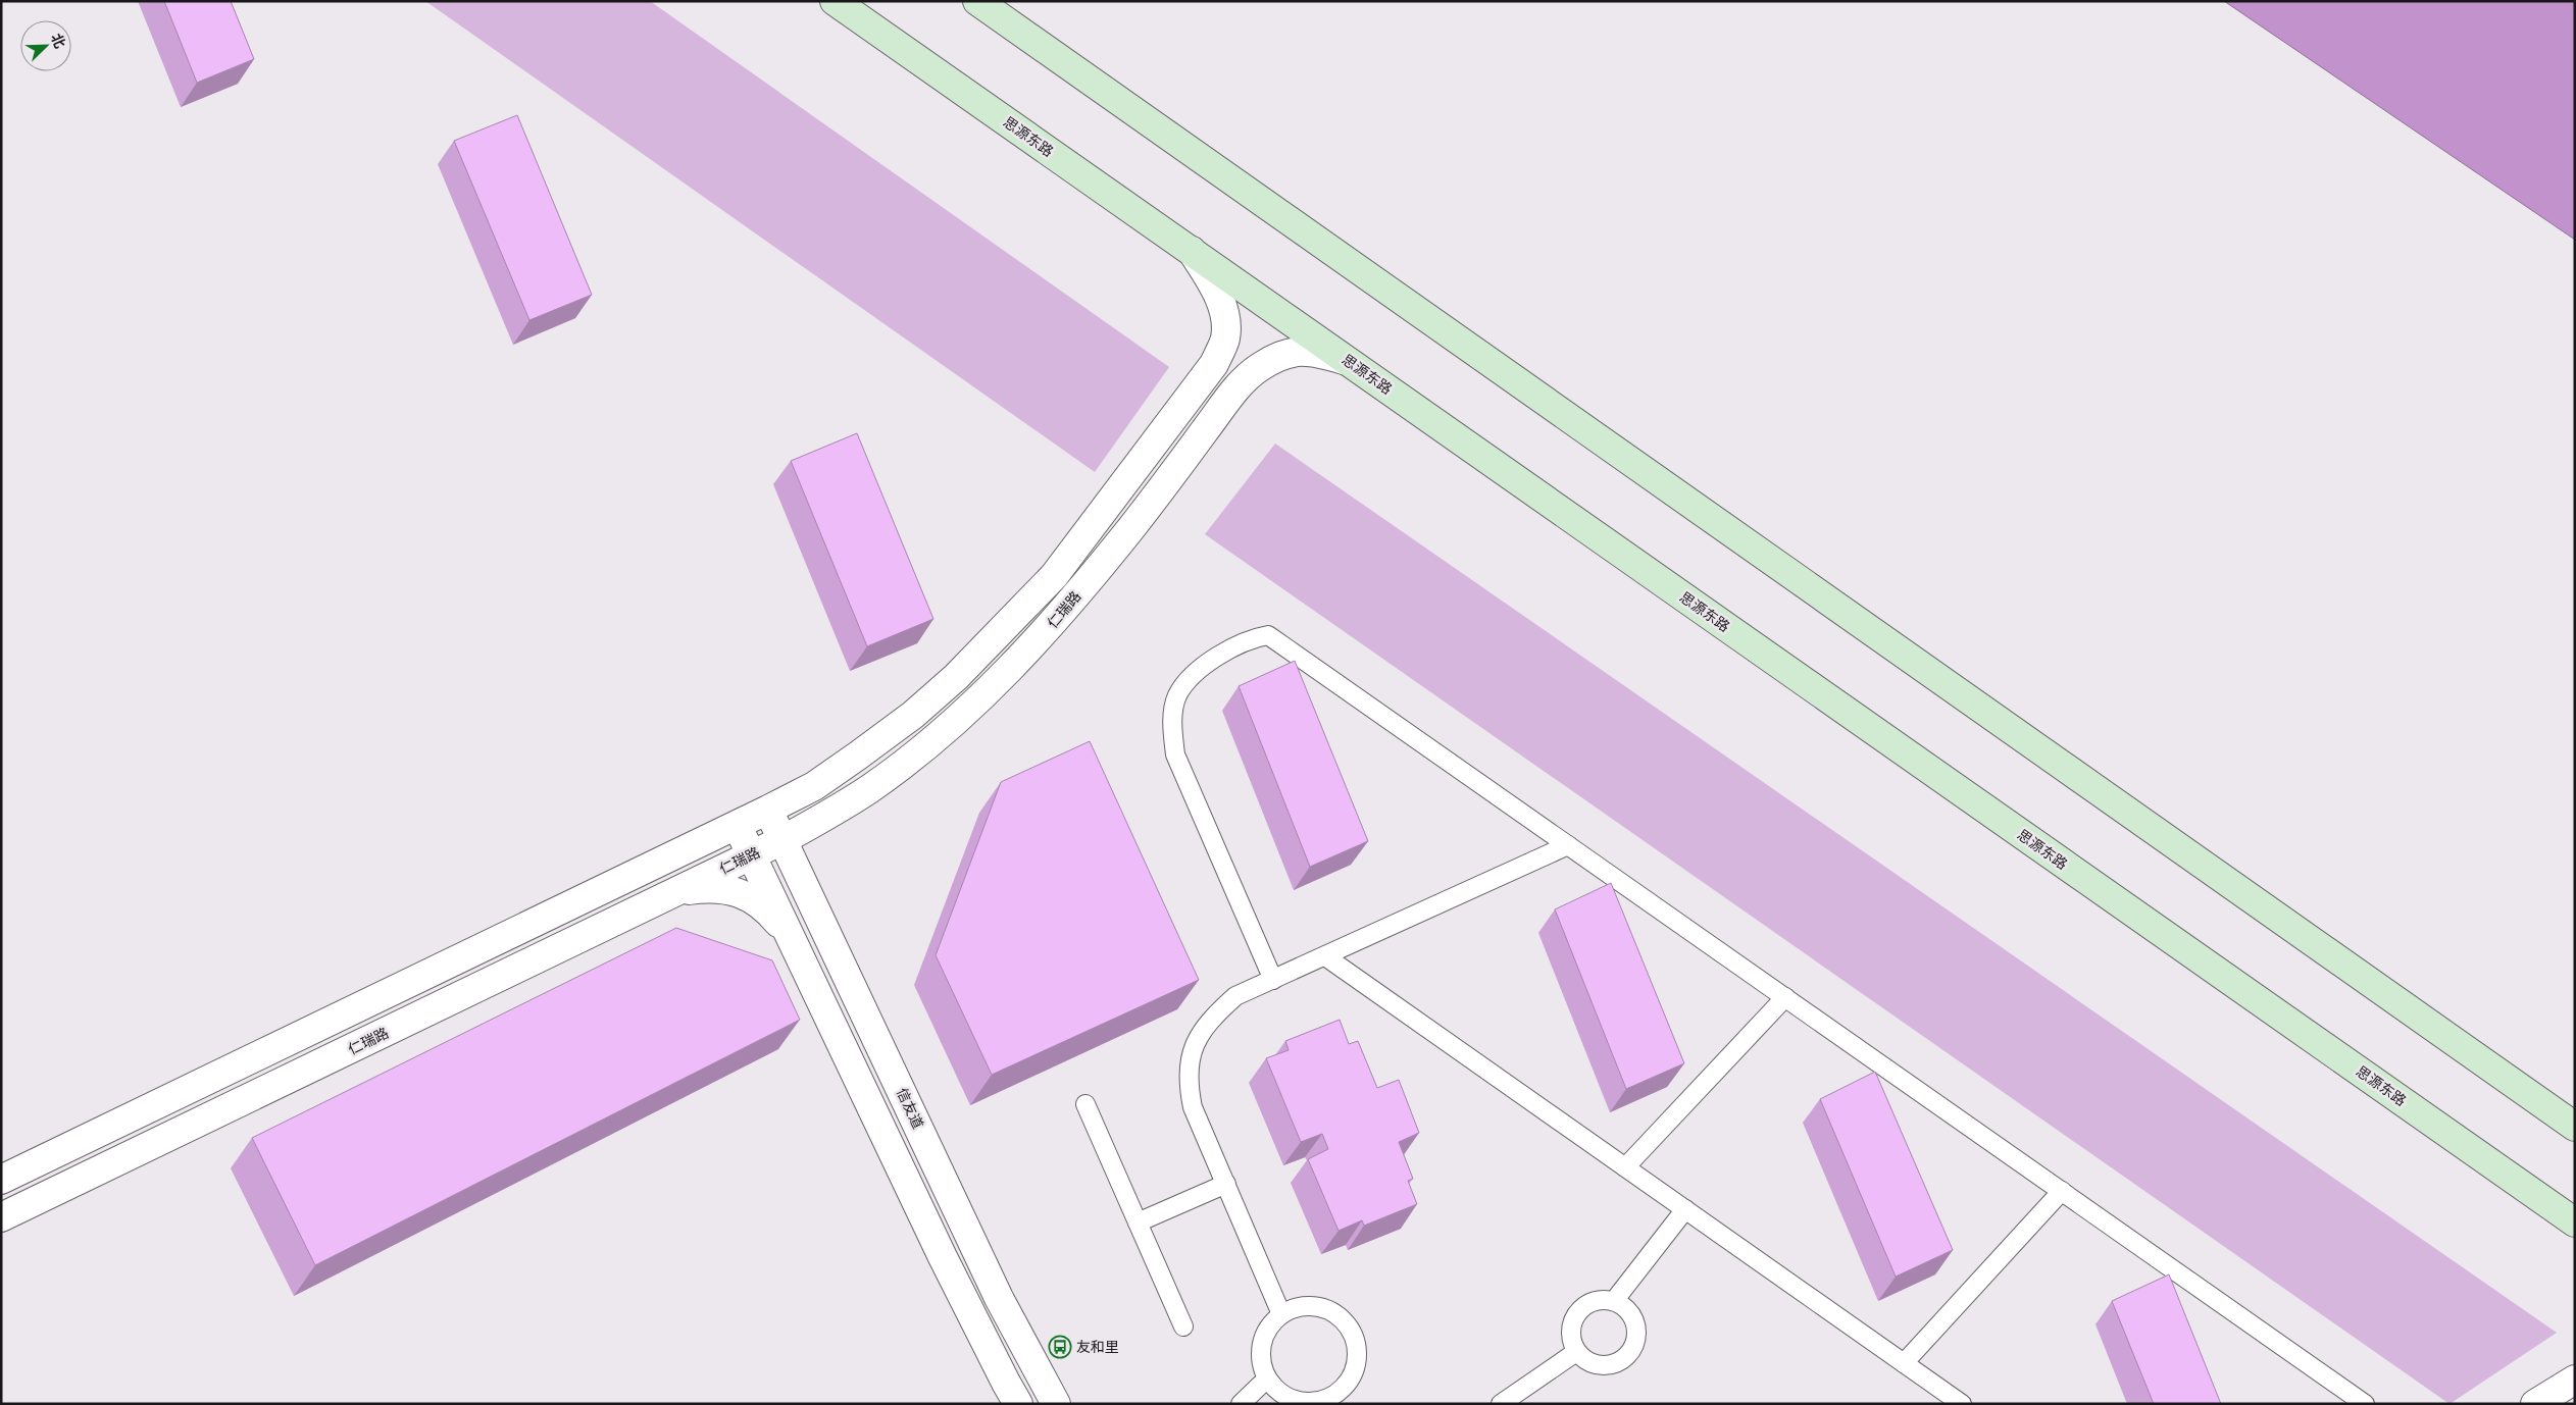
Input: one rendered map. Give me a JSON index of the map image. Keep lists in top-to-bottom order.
{
  "streets": {
    "main road": ["思源东路"],
    "street": ["仁瑞路", "信友道"]
  },
  "crossings": [
    ["思源东路", "仁瑞路"],
    ["仁瑞路", "信友道"]
  ],
  "places": {
    "bus stop": ["友和里"]
  },
  "north": "top right"
}
